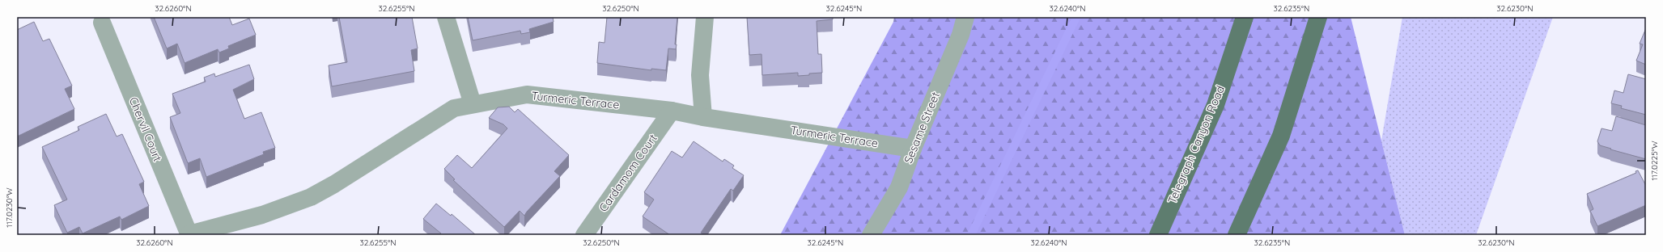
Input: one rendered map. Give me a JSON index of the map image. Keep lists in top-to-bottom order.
{
  "streets": {
    "main road": ["Telegraph Canyon Road"],
    "street": [
      "Turmeric Terrace",
      "Sesame Street",
      "Chervil Court",
      "Cardamom Court"
    ]
  },
  "crossings": [
    ["Turmeric Terrace", "Sesame Street"],
    ["Turmeric Terrace", "Chervil Court"],
    ["Turmeric Terrace", "Cardamom Court"]
  ],
  "coordinates": [
    "32.6260°N",
    "32.6255°N",
    "32.6250°N",
    "32.6245°N",
    "32.6240°N",
    "32.6235°N",
    "32.6230°N",
    "117.0225°W",
    "117.0230°W"
  ]
}
